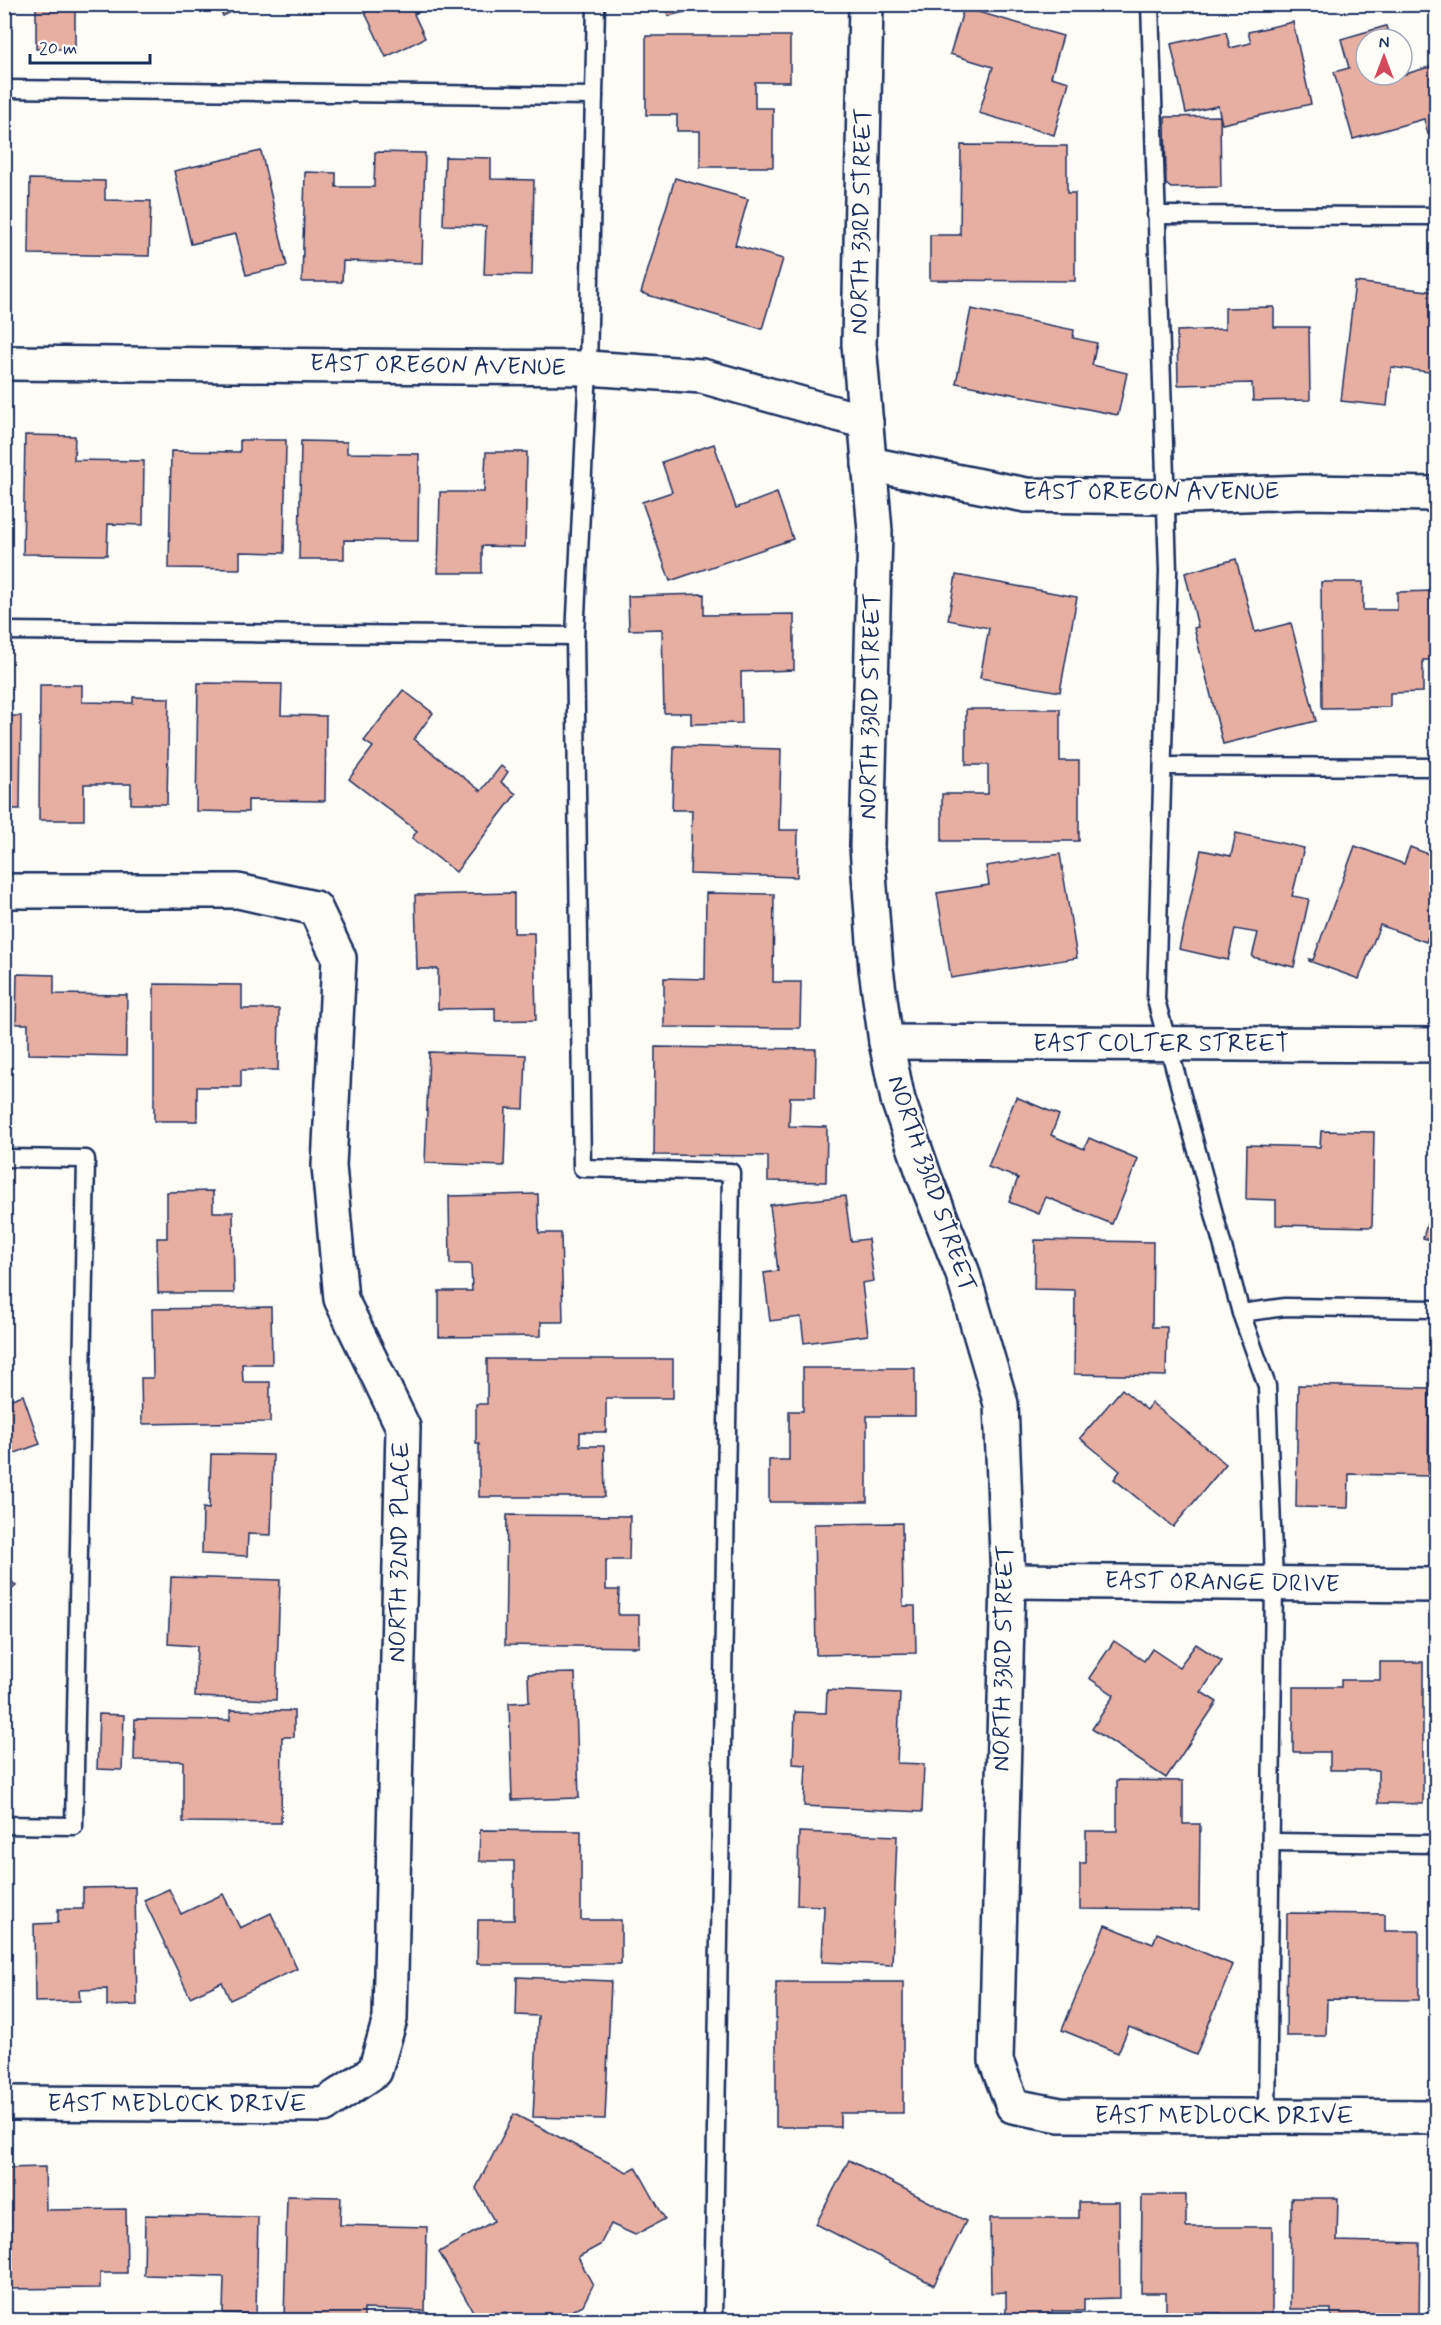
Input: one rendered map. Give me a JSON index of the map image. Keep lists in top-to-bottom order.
{
  "streets": {
    "street": [
      "NORTH 33RD STREET",
      "EAST OREGON AVENUE",
      "EAST COLTER STREET",
      "NORTH 32ND PLACE",
      "EAST ORANGE DRIVE",
      "EAST MEDLOCK DRIVE"
    ]
  },
  "crossings": [
    ["NORTH 33RD STREET", "EAST OREGON AVENUE"],
    ["NORTH 33RD STREET", "EAST COLTER STREET"],
    ["NORTH 33RD STREET", "EAST ORANGE DRIVE"],
    ["NORTH 33RD STREET", "EAST MEDLOCK DRIVE"],
    ["NORTH 32ND PLACE", "EAST MEDLOCK DRIVE"]
  ],
  "scale_bar": "20 m",
  "north": "top"
}
